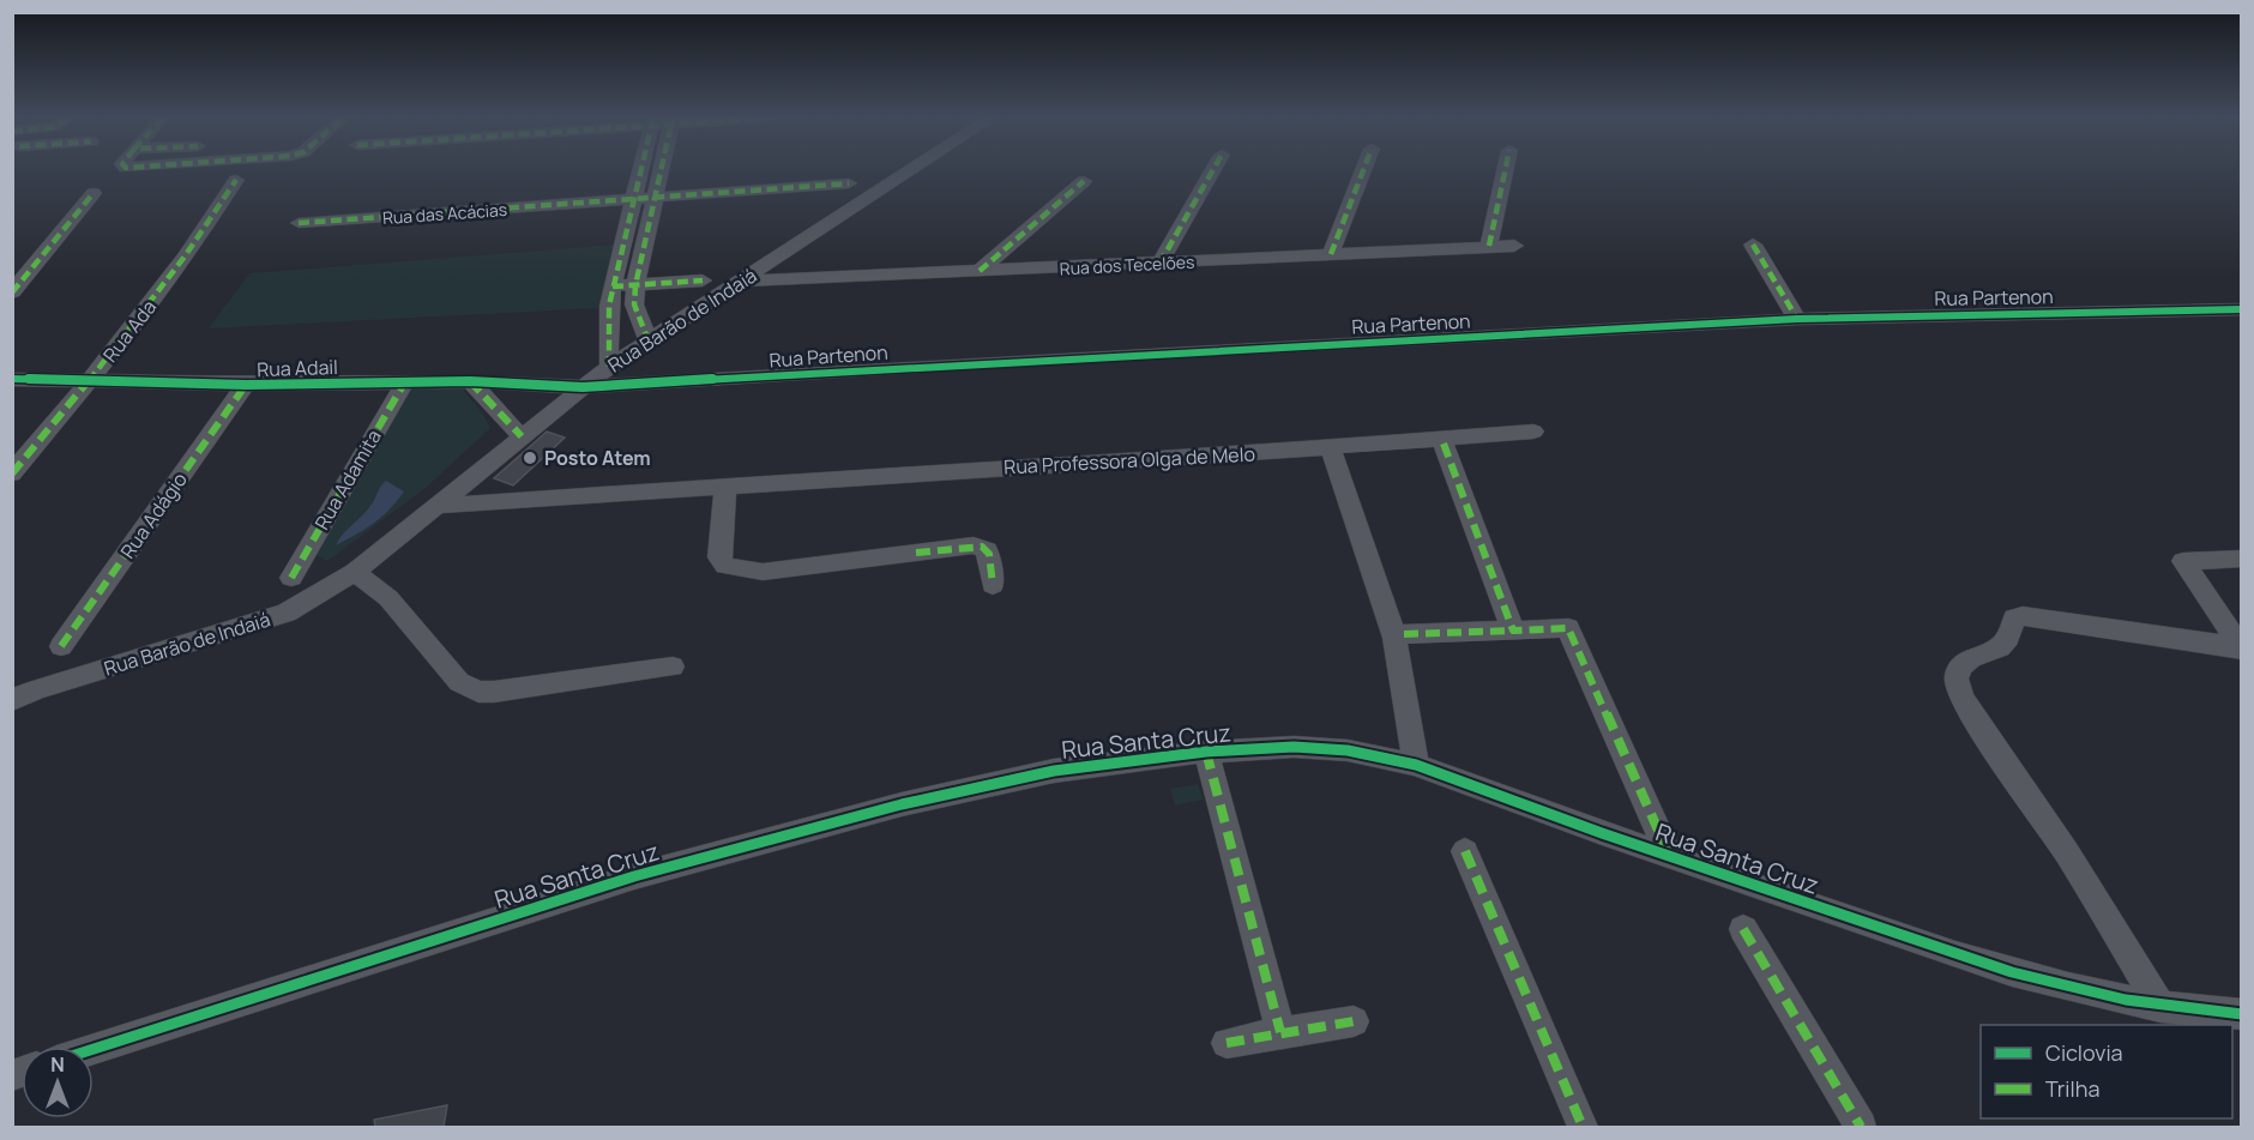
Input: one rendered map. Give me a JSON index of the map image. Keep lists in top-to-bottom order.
{
  "streets": {
    "street": [
      "Rua das Acácias",
      "Rua dos Tecelões",
      "Rua Partenon",
      "Rua Barão de Indaiá",
      "Rua Ada",
      "Rua Adail",
      "Rua Professora Olga de Melo",
      "Rua Adamita",
      "Rua Adágio",
      "Rua Santa Cruz"
    ]
  },
  "crossings": [
    ["Rua dos Tecelões", "Rua Barão de Indaiá"],
    ["Rua Partenon", "Rua Barão de Indaiá"],
    ["Rua Partenon", "Rua Adail"],
    ["Rua Barão de Indaiá", "Rua Adail"],
    ["Rua Barão de Indaiá", "Rua Professora Olga de Melo"],
    ["Rua Ada", "Rua Adail"],
    ["Rua Adail", "Rua Adamita"],
    ["Rua Adail", "Rua Adágio"]
  ],
  "places": ["Posto Atem"],
  "legend": ["Ciclovia", "Trilha"],
  "north": "top"
}
